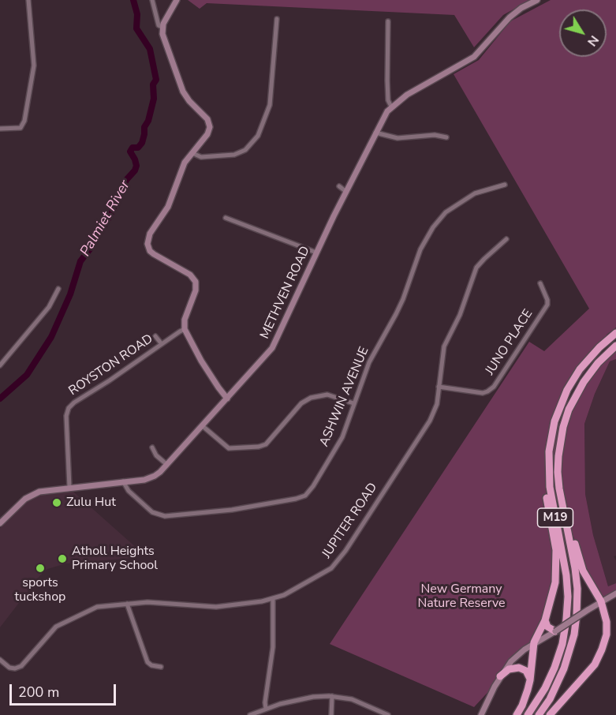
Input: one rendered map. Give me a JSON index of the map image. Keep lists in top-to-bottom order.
{
  "streets": {
    "highway": ["M19"],
    "street": [
      "METHVEN ROAD",
      "JUNO PLACE",
      "ROYSTON ROAD",
      "ASHWIN AVENUE",
      "JUPITER ROAD"
    ]
  },
  "crossings": [
    ["METHVEN ROAD", "ROYSTON ROAD"],
    ["METHVEN ROAD", "ASHWIN AVENUE"],
    ["JUNO PLACE", "JUPITER ROAD"]
  ],
  "water": ["Palmiet River"],
  "parks": ["New Germany Nature Reserve"],
  "places": ["Zulu Hut", "Atholl Heights Primary School", "sports tuckshop"],
  "scale_bar": "200 m",
  "north": "bottom right"
}
